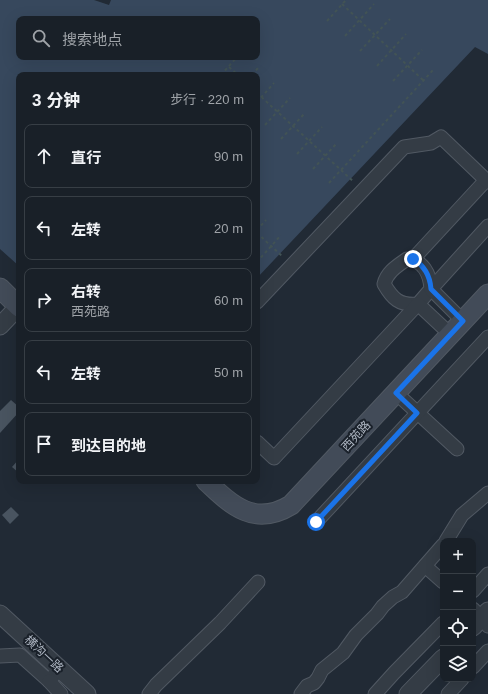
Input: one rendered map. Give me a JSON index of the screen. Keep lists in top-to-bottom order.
{
  "streets": {
    "main road": ["西苑路"],
    "street": ["横沟一路"]
  },
  "page": {
    "search": "搜索地点",
    "heading": ["3 分钟", "步行 · 220 m"],
    "list": [
      ["直行", "90 m"],
      ["左转", "20 m"],
      ["右转", "西苑路", "60 m"],
      ["左转", "50 m"],
      "到达目的地"
    ],
    "map_buttons": ["+", "−"]
  }
}
